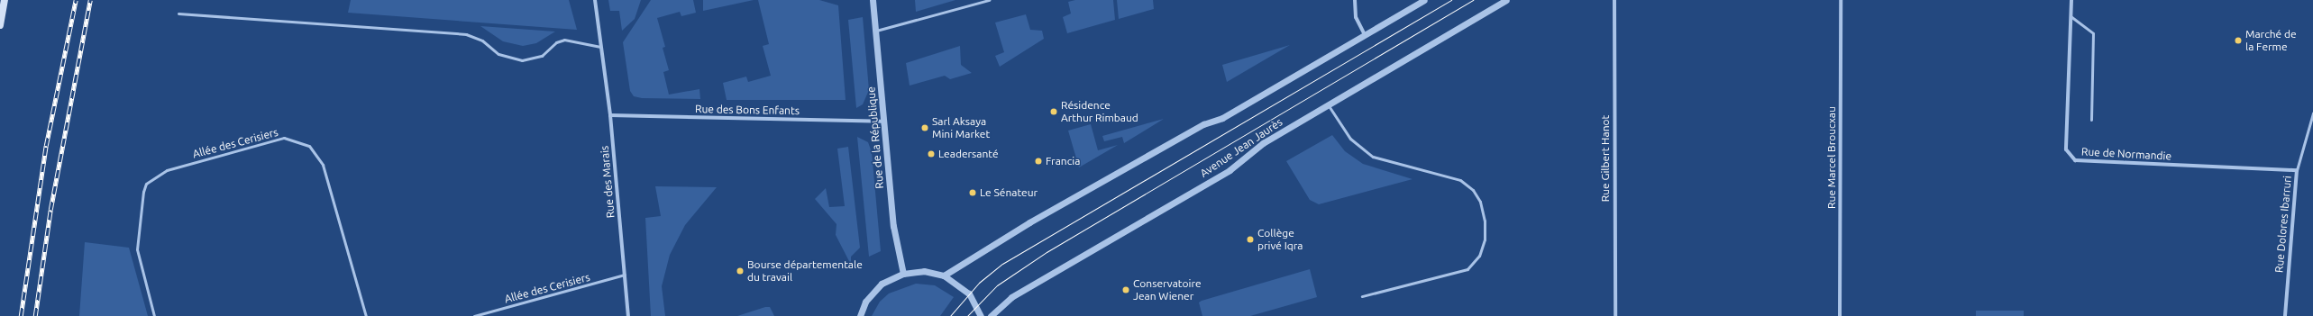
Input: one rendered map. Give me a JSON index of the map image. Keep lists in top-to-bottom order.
{
  "streets": {
    "street": [
      "Rue des Bons Enfants",
      "Rue de la République",
      "Avenue Jean Jaurès",
      "Rue de Normandie",
      "Rue Marcel Broucxau",
      "Rue Gilbert Hanot",
      "Rue des Marais",
      "Rue Dolores Ibarruri"
    ],
    "lane": ["Allée des Cerisiers"]
  },
  "crossings": [
    ["Rue des Bons Enfants", "Rue de la République"],
    ["Rue des Bons Enfants", "Rue des Marais"],
    ["Allée des Cerisiers", "Rue des Marais"],
    ["Rue de Normandie", "Rue Dolores Ibarruri"]
  ],
  "places": [
    "Marché de la Ferme",
    "Résidence Arthur Rimbaud",
    "Sarl Aksaya Mini Market",
    "Leadersanté",
    "Francia",
    "Le Sénateur",
    "Collège privé Iqra",
    "Bourse départementale du travail",
    "Conservatoire Jean Wiener"
  ]
}
